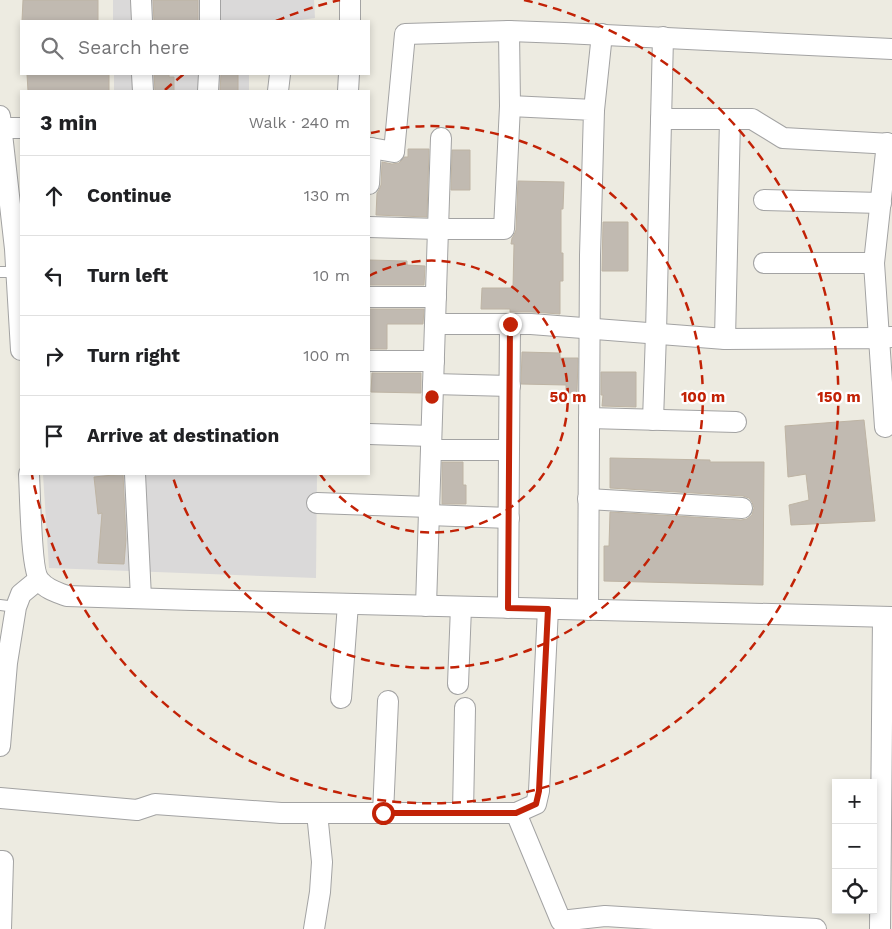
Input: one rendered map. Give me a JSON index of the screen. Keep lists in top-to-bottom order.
{
  "page": {
    "search": "Search here",
    "heading": ["3 min", "Walk · 240 m"],
    "list": [
      ["Continue", "130 m"],
      ["Turn left", "10 m"],
      ["Turn right", "100 m"],
      "Arrive at destination"
    ],
    "map_buttons": ["+", "−"]
  },
  "rings": ["50 m", "100 m", "150 m"]
}
